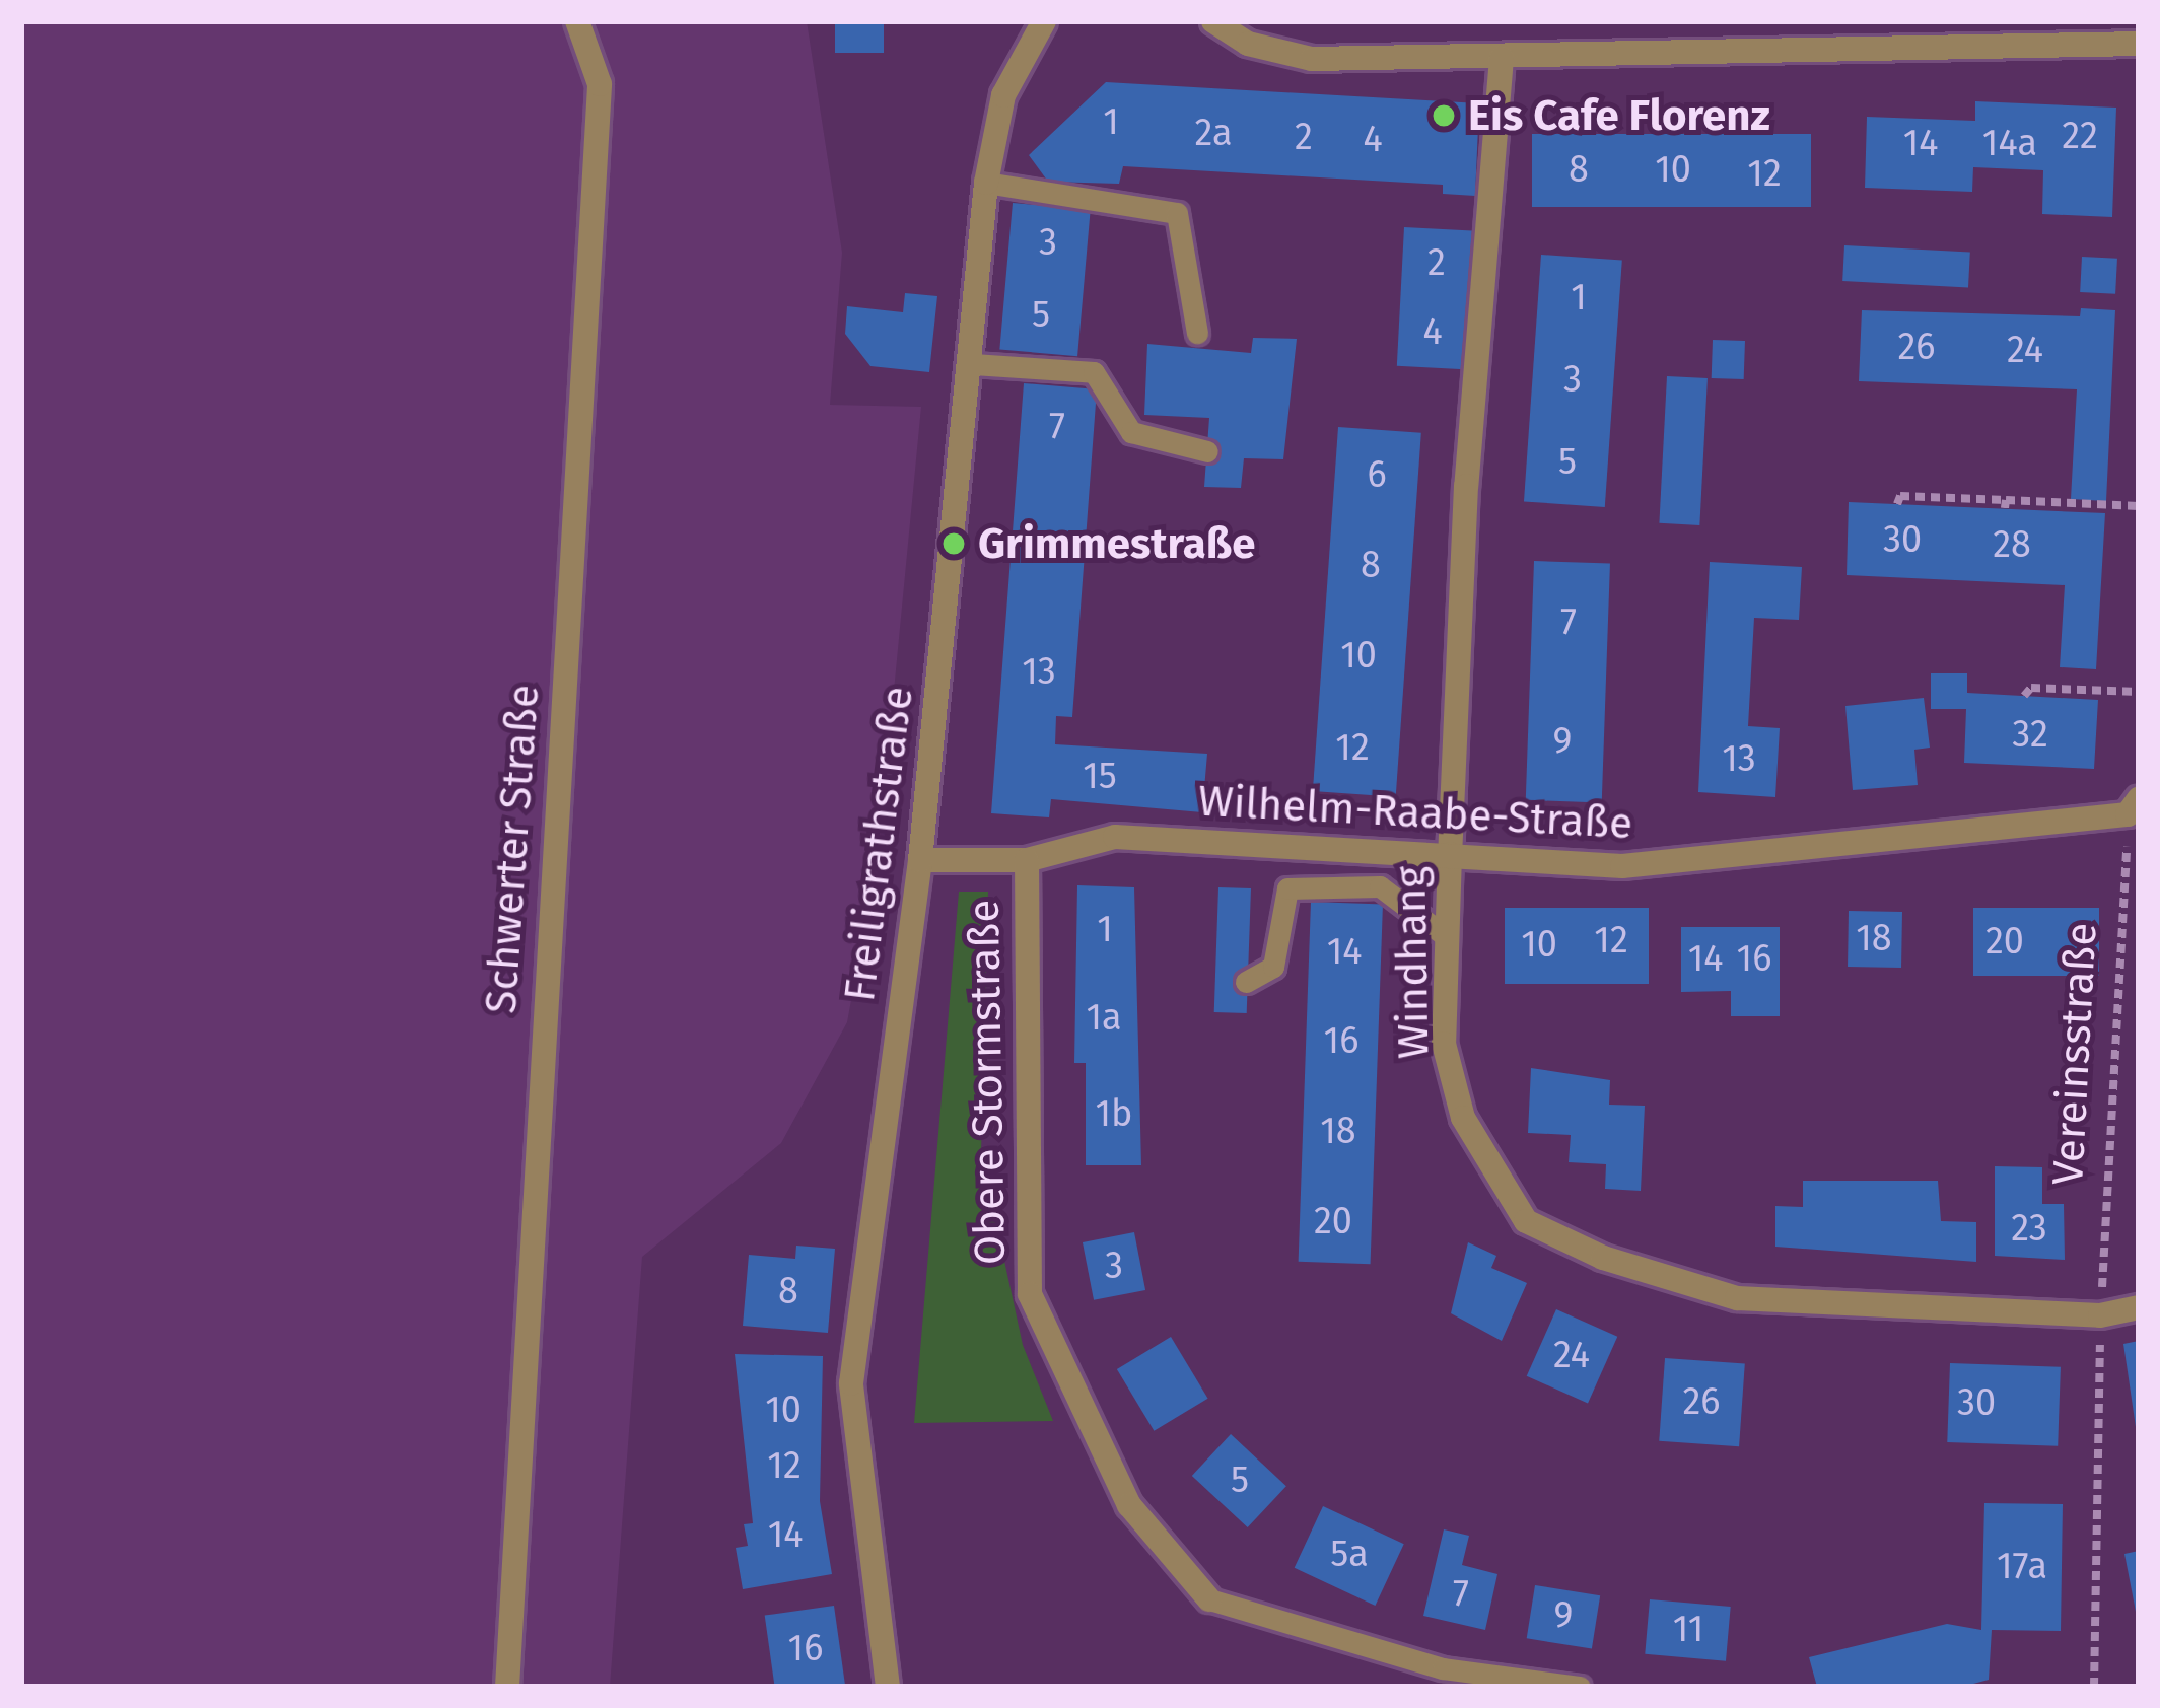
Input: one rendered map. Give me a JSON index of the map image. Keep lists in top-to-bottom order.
{
  "streets": {
    "street": [
      "Wilhelm-Raabe-Straße",
      "Freiligrathstraße",
      "Schwerter Straße",
      "Windhang",
      "Obere Stormstraße"
    ],
    "path": ["Vereinsstraße"]
  },
  "crossings": [
    ["Wilhelm-Raabe-Straße", "Freiligrathstraße"],
    ["Wilhelm-Raabe-Straße", "Windhang"],
    ["Wilhelm-Raabe-Straße", "Vereinsstraße"],
    ["Wilhelm-Raabe-Straße", "Obere Stormstraße"],
    ["Windhang", "Vereinsstraße"]
  ],
  "places": ["Eis Cafe Florenz", "Grimmestraße"],
  "house_numbers": [
    "1",
    "2a",
    "22",
    "2",
    "4",
    "14",
    "14a",
    "8",
    "10",
    "12",
    "3",
    "2",
    "1",
    "5",
    "4",
    "26",
    "24",
    "3",
    "7",
    "5",
    "6",
    "30",
    "28",
    "8",
    "7",
    "10",
    "13",
    "32",
    "9",
    "12",
    "13",
    "15",
    "1",
    "18",
    "12",
    "20",
    "10",
    "14",
    "14",
    "16",
    "1a",
    "16",
    "1b",
    "18",
    "20",
    "23",
    "3",
    "8",
    "24",
    "26",
    "30",
    "10",
    "12",
    "5",
    "14",
    "5a",
    "17a",
    "7",
    "9",
    "11",
    "16"
  ]
}
